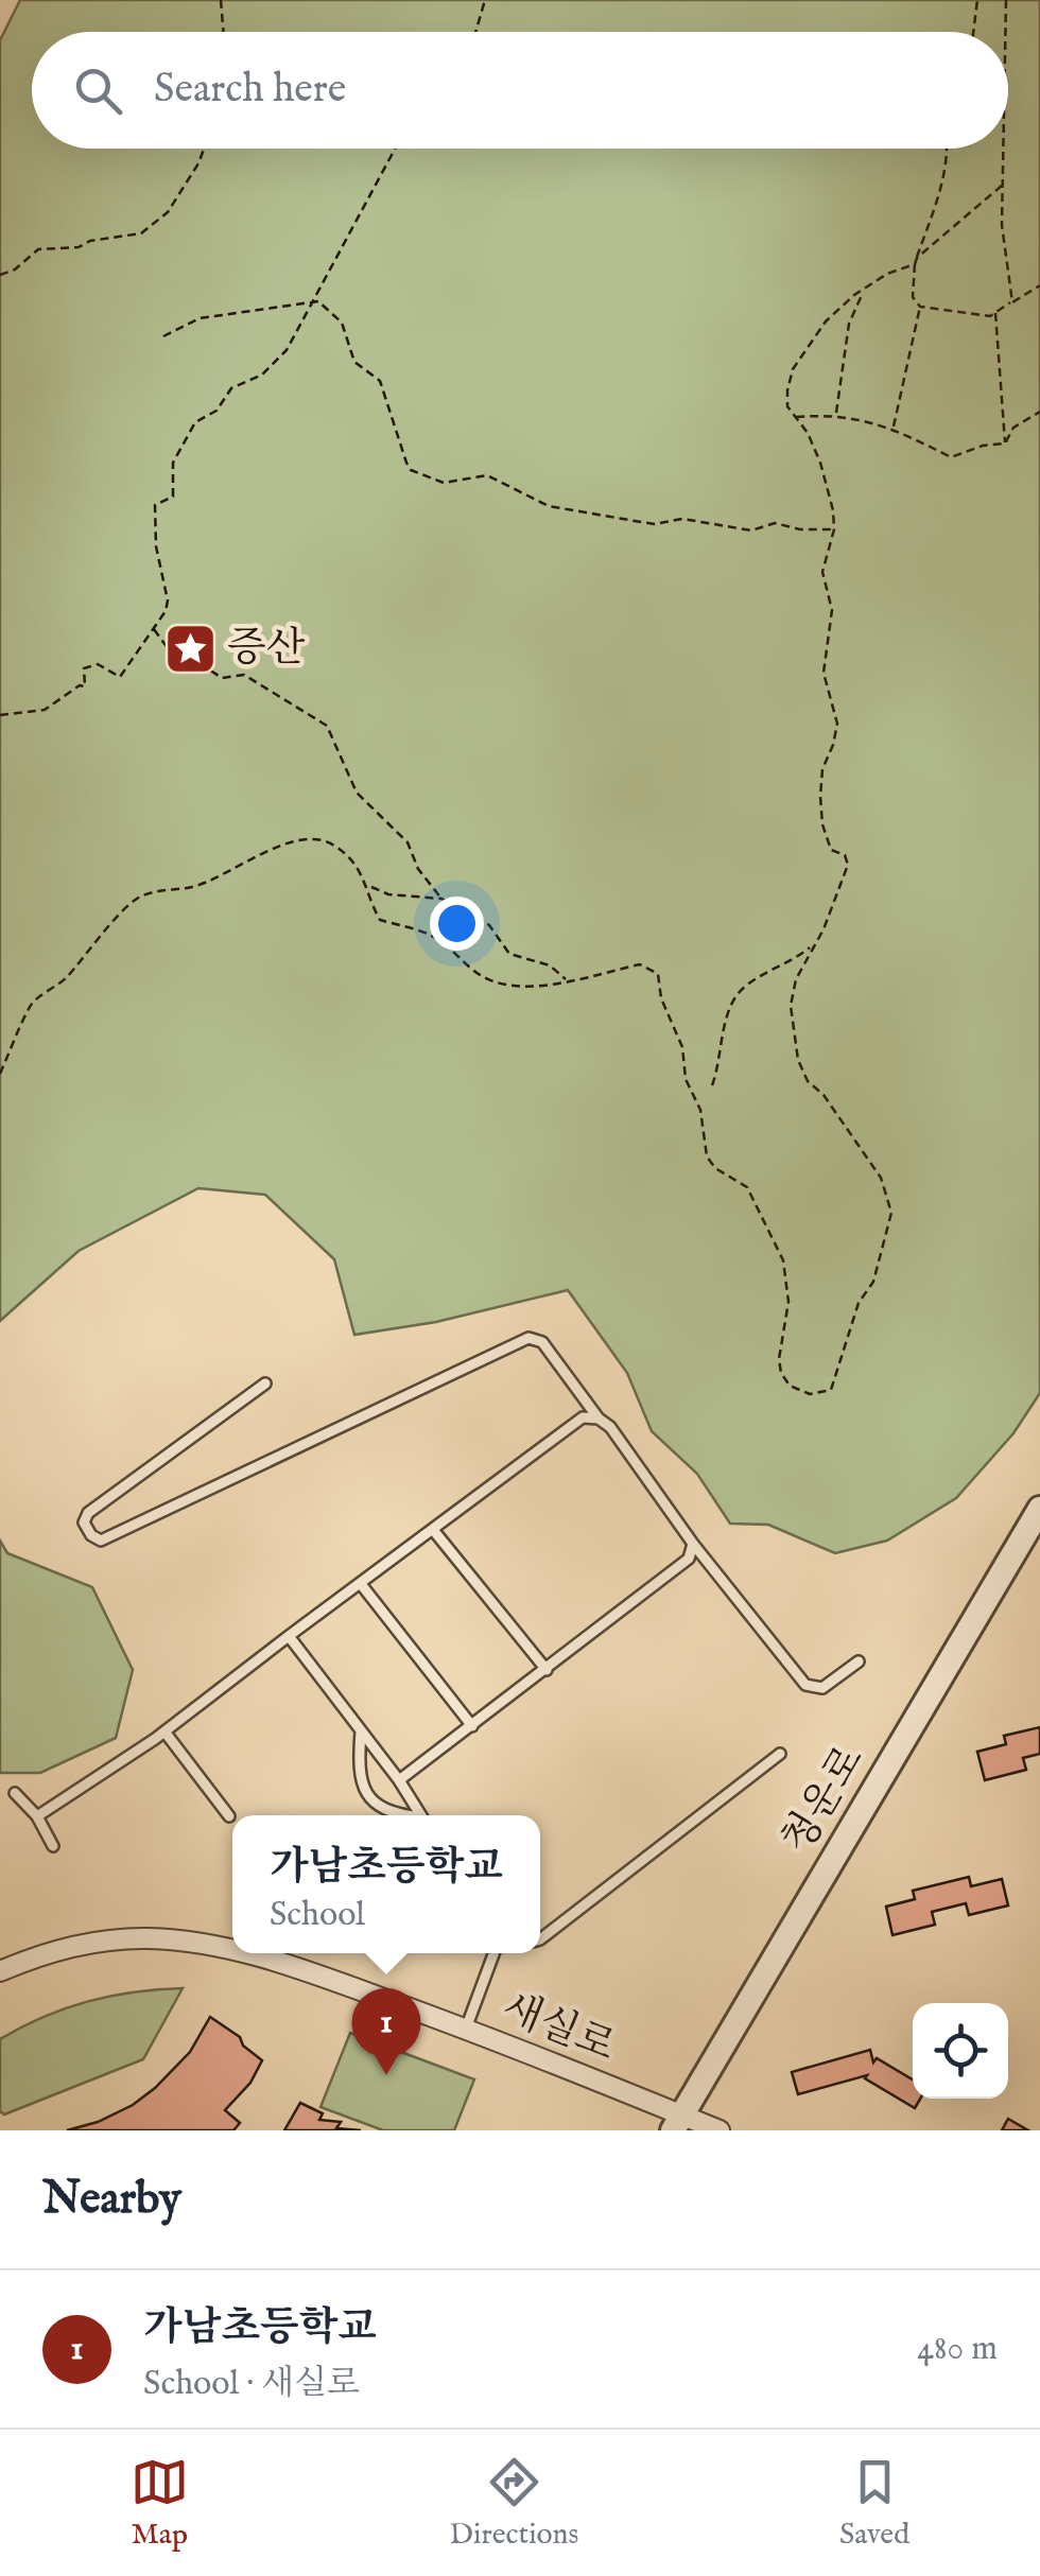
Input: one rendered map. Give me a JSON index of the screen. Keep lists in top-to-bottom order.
{
  "streets": {
    "street": ["청운로", "새실로"]
  },
  "crossings": [
    ["청운로", "새실로"]
  ],
  "places": {
    "place": ["증산"]
  },
  "page": {
    "search": "Search here",
    "popup": ["가남초등학교", "School"],
    "pins": "1",
    "heading": "Nearby",
    "list": [
      {
        "mark": "1",
        "name": "가남초등학교",
        "note": "School · 새실로",
        "value": "480 m"
      }
    ],
    "nav": ["Map", "Directions", "Saved"]
  }
}
